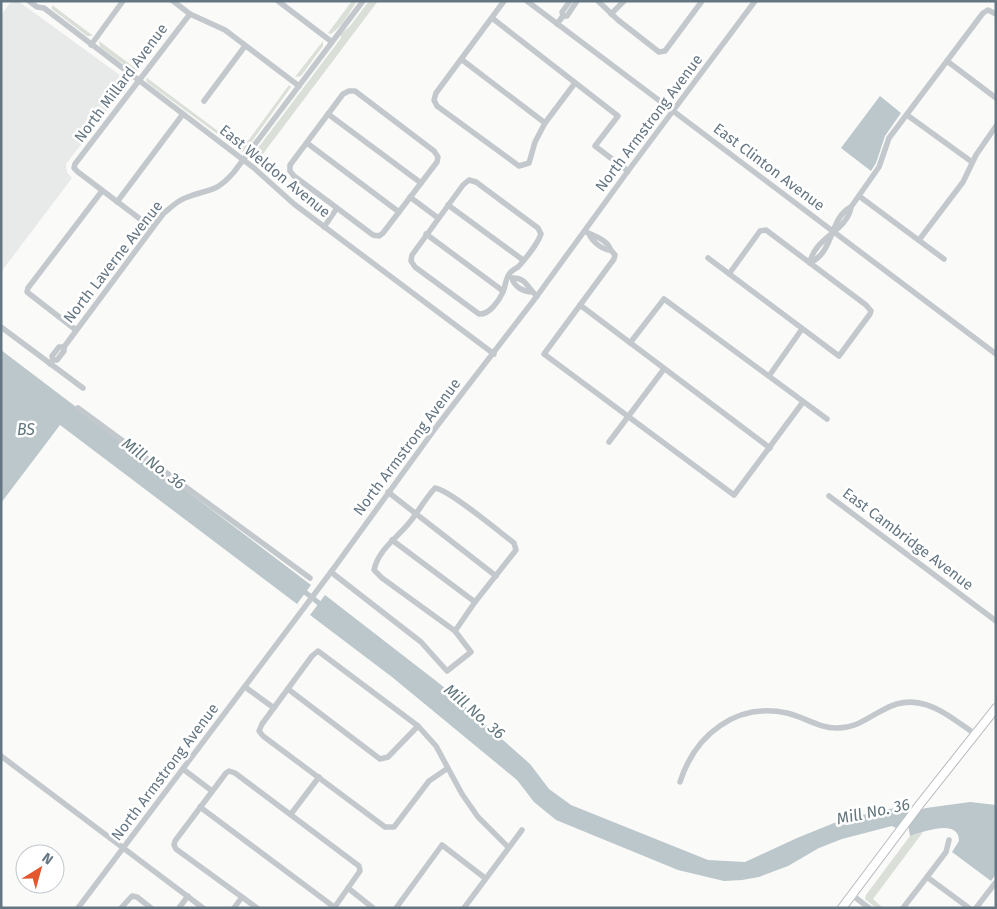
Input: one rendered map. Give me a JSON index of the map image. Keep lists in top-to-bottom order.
{
  "streets": {
    "street": [
      "North Millard Avenue",
      "North Armstrong Avenue",
      "East Clinton Avenue",
      "East Weldon Avenue",
      "North Laverne Avenue",
      "East Cambridge Avenue"
    ]
  },
  "crossings": [
    ["North Millard Avenue", "East Weldon Avenue"],
    ["North Armstrong Avenue", "East Clinton Avenue"],
    ["North Armstrong Avenue", "East Weldon Avenue"],
    ["East Weldon Avenue", "North Laverne Avenue"]
  ],
  "water": ["BS", "Mill No. 36"],
  "north": "top right"
}
